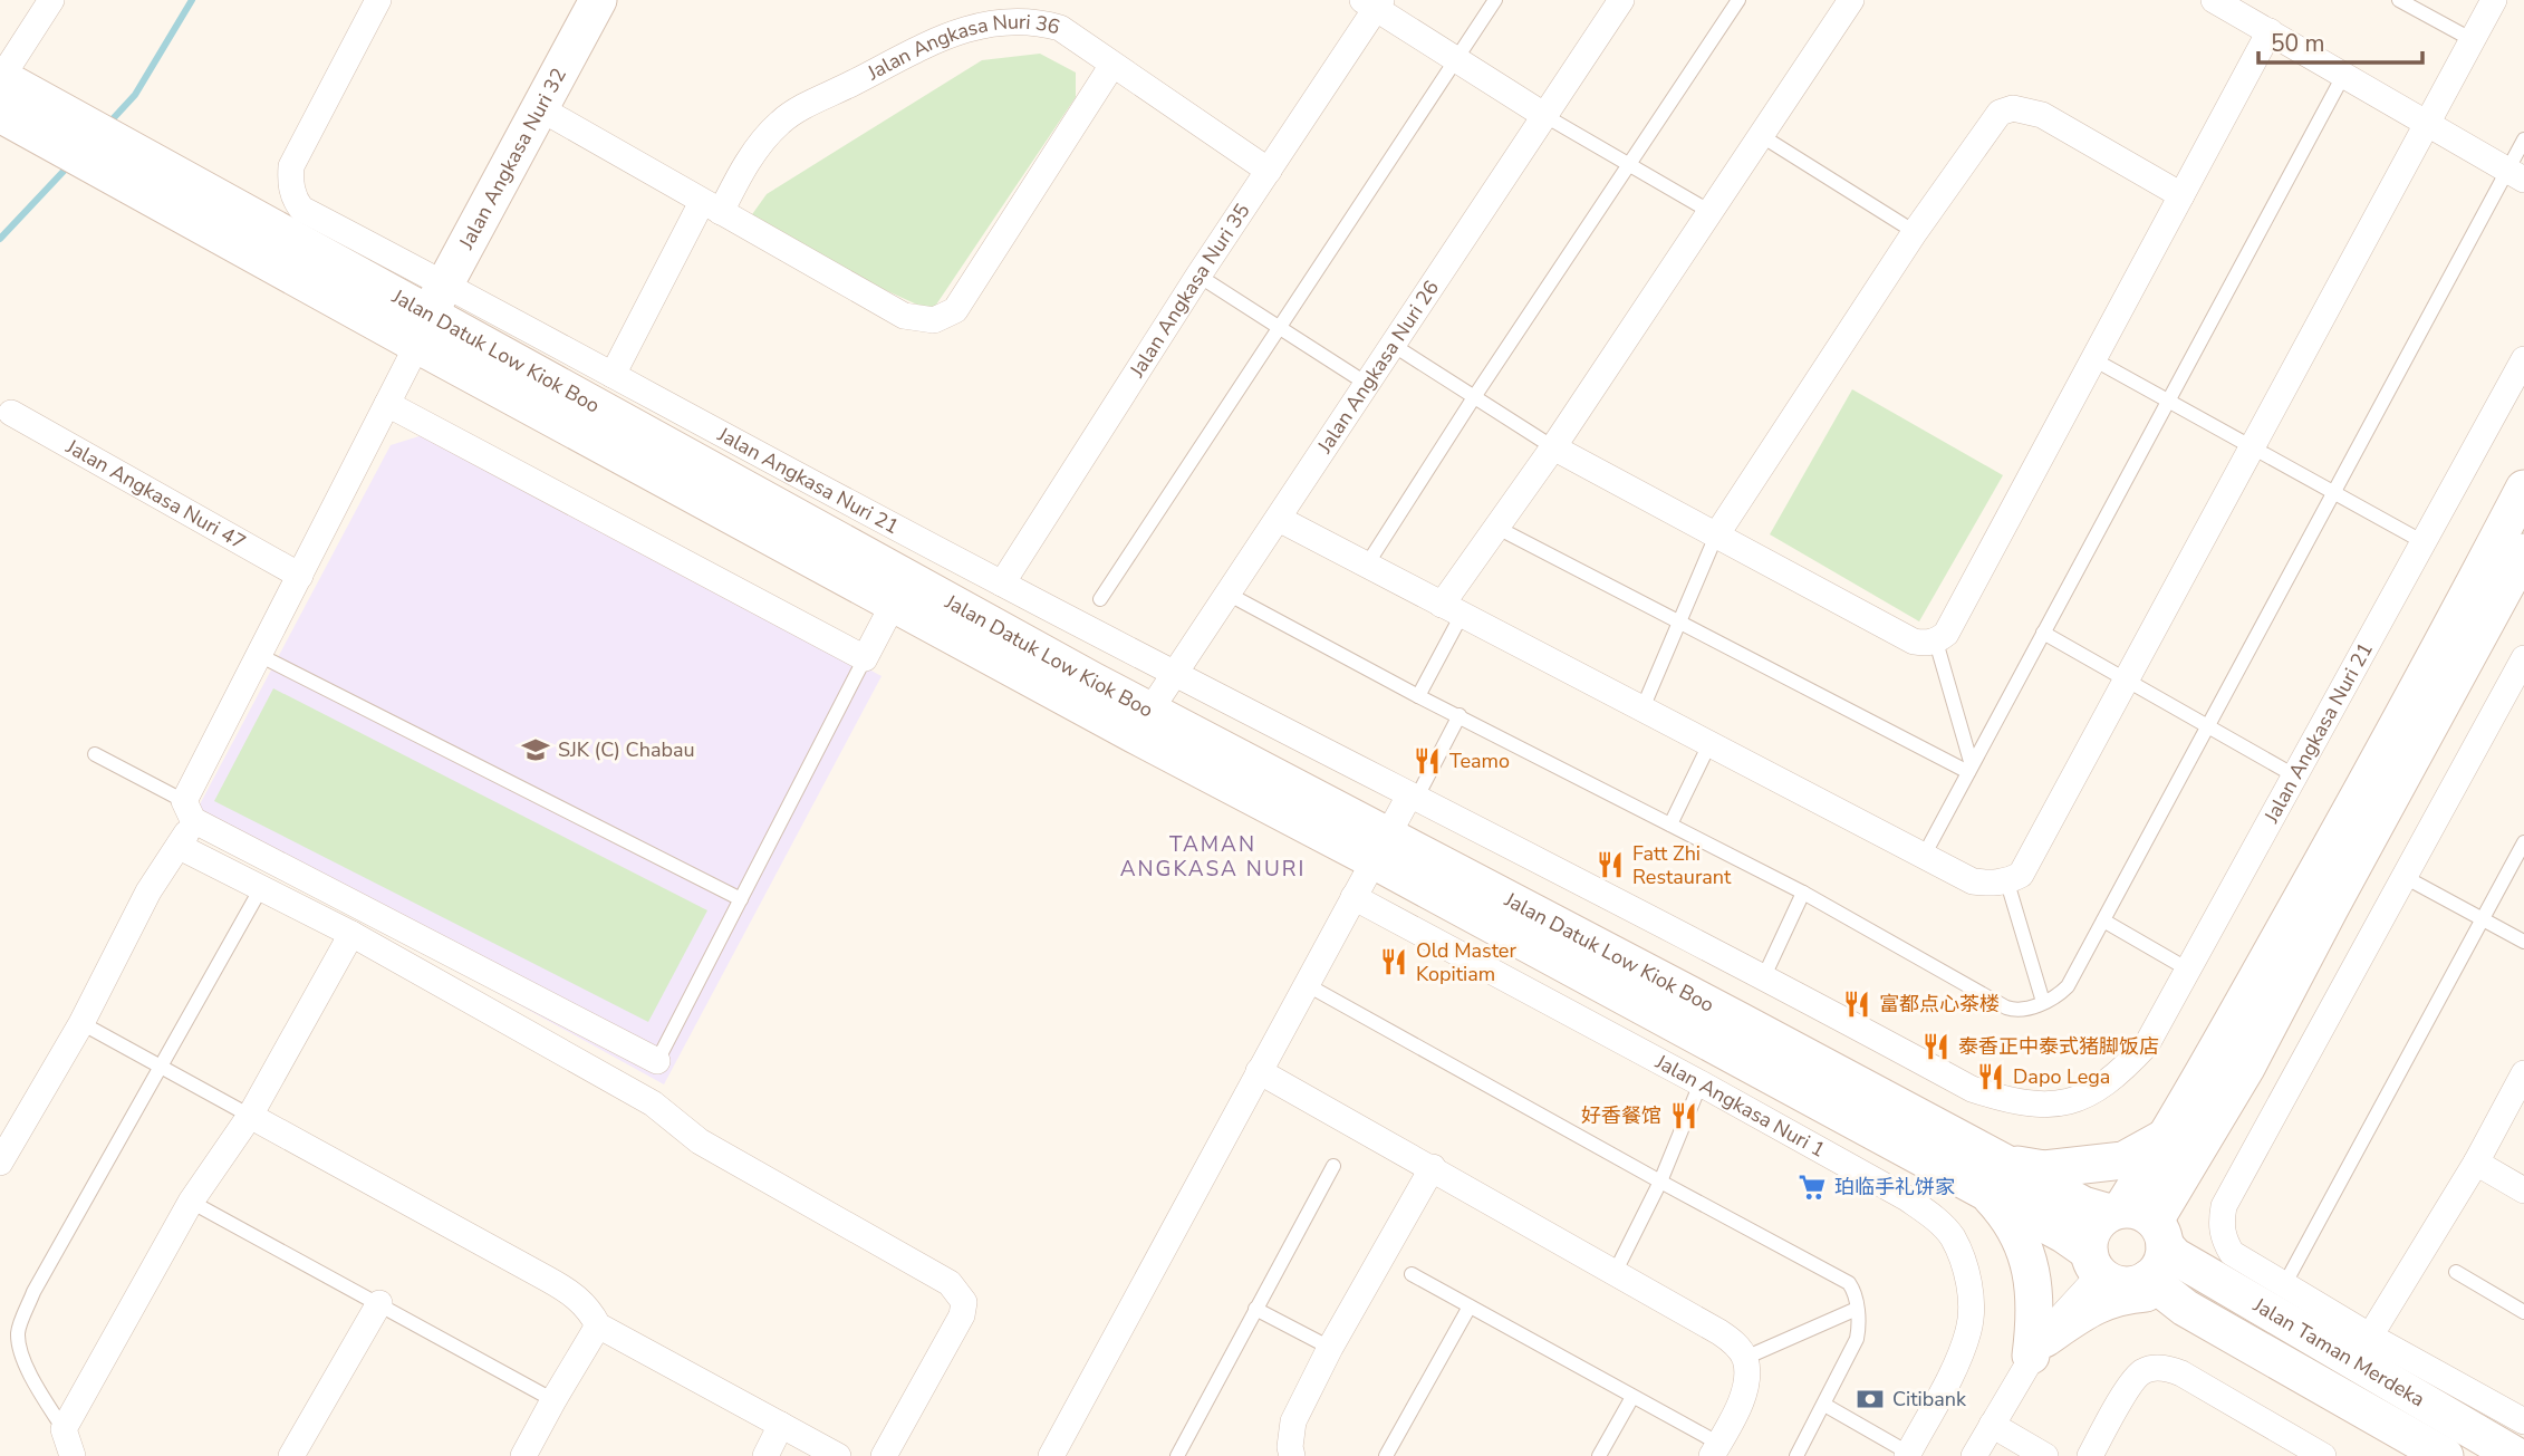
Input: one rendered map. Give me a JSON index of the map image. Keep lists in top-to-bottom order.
{
  "streets": {
    "main road": ["Jalan Angkasa Nuri 32", "Jalan Datuk Low Kiok Boo", "Jalan Taman Merdeka"],
    "street": [
      "Jalan Angkasa Nuri 36",
      "Jalan Angkasa Nuri 35",
      "Jalan Angkasa Nuri 26",
      "Jalan Angkasa Nuri 21",
      "Jalan Angkasa Nuri 47",
      "Jalan Angkasa Nuri 1"
    ]
  },
  "crossings": [
    ["Jalan Angkasa Nuri 36", "Jalan Angkasa Nuri 35"],
    ["Jalan Angkasa Nuri 36", "Jalan Angkasa Nuri 21"],
    ["Jalan Angkasa Nuri 32", "Jalan Datuk Low Kiok Boo"],
    ["Jalan Angkasa Nuri 32", "Jalan Angkasa Nuri 21"],
    ["Jalan Angkasa Nuri 35", "Jalan Angkasa Nuri 21"],
    ["Jalan Datuk Low Kiok Boo", "Jalan Angkasa Nuri 26"],
    ["Jalan Datuk Low Kiok Boo", "Jalan Angkasa Nuri 21"],
    ["Jalan Datuk Low Kiok Boo", "Jalan Taman Merdeka"],
    ["Jalan Angkasa Nuri 26", "Jalan Angkasa Nuri 21"]
  ],
  "districts": ["TAMAN ANGKASA NURI"],
  "places": {
    "school or university": ["SJK (C) Chabau"],
    "restaurant": [
      "Teamo",
      "Fatt Zhi Restaurant",
      "Old Master Kopitiam",
      "富都点心茶楼",
      "泰香正中泰式猪脚饭店",
      "Dapo Lega",
      "好香餐馆"
    ],
    "supermarket": ["珀临手礼饼家"],
    "bank": ["Citibank"]
  },
  "scale_bar": "50 m"
}
